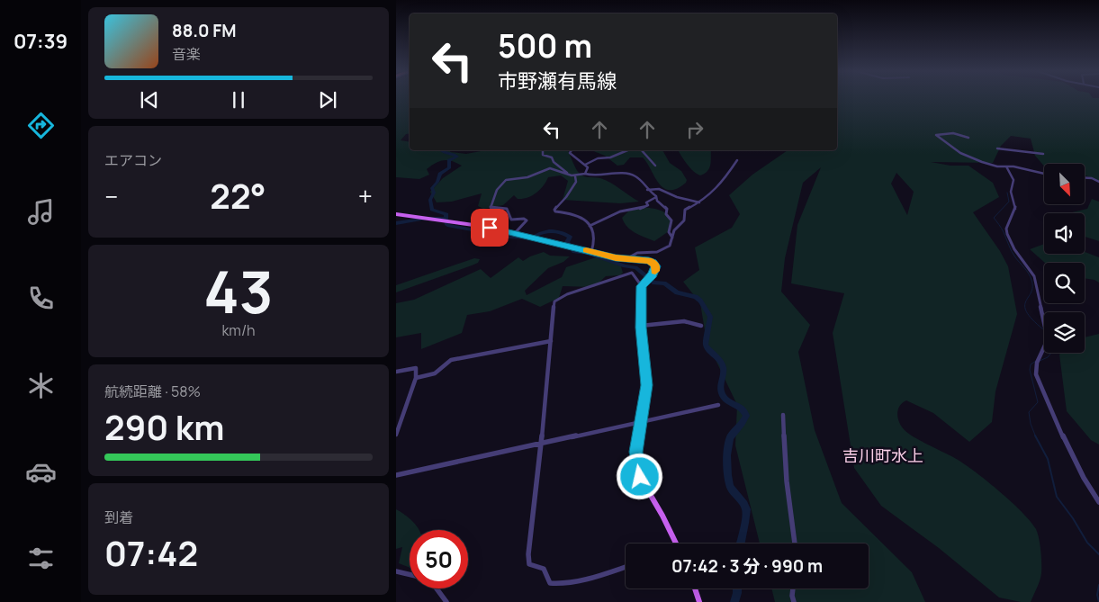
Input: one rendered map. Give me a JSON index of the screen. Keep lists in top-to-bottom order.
{
  "districts": ["吉川町水上"],
  "north": "bottom right",
  "page": {
    "tabs": "07:39",
    "turn": ["500 m", "市野瀬有馬線"],
    "song": ["88.0 FM", "音楽"],
    "tile": [
      "エアコン",
      ["43", "km/h"],
      ["航続距離 · 58%", "290 km"],
      ["到着", "07:42"]
    ],
    "heat": ["−", "22°", "+"],
    "limit": "50",
    "trip": "07:42 · 3 分 · 990 m"
  }
}
